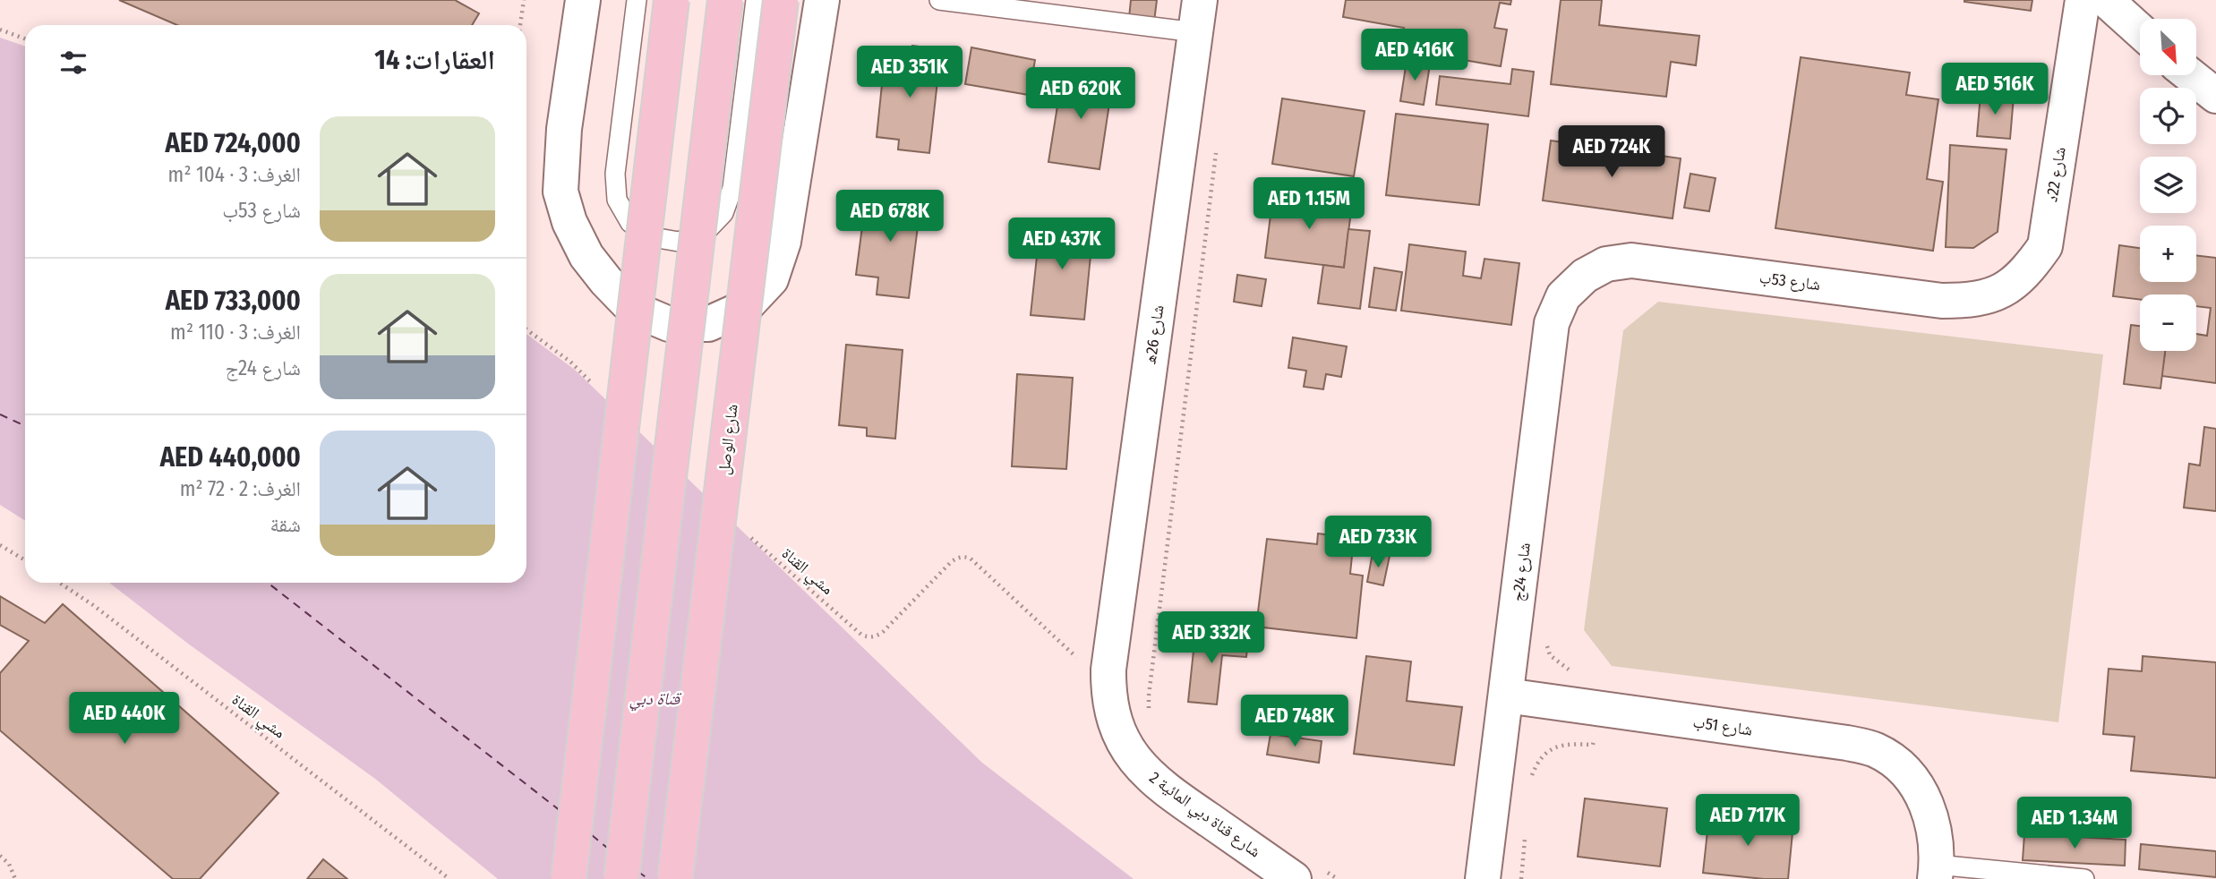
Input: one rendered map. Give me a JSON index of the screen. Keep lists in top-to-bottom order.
{
  "streets": {
    "main road": ["شارع الوصل"],
    "street": [
      "شارع 22د",
      "شارع 53ب",
      "شارع 26ه",
      "شارع 24ج",
      "شارع 51ب",
      "شارع قناة دبي المائية 2"
    ],
    "path": ["مشي القناة"]
  },
  "crossings": [
    ["شارع 22د", "شارع 53ب"],
    ["شارع 53ب", "شارع 24ج"],
    ["شارع 26ه", "مشي القناة"],
    ["شارع 26ه", "شارع قناة دبي المائية 2"],
    ["مشي القناة", "شارع قناة دبي المائية 2"],
    ["شارع 24ج", "شارع 51ب"]
  ],
  "water": ["قناة دبي"],
  "north": "bottom right",
  "page": {
    "map_buttons": ["+", "−"],
    "heading": "العقارات: 14",
    "price": [
      "AED 416K",
      "AED 351K",
      "AED 516K",
      "AED 620K",
      "AED 724K",
      "AED 1.15M",
      "AED 678K",
      "AED 437K",
      "AED 733K",
      "AED 332K",
      "AED 440K",
      "AED 748K",
      "AED 717K",
      "AED 1.34M"
    ],
    "list": [
      {
        "name": "AED 724,000",
        "note": "الغرف: 3 · 104 m² · شارع 53ب"
      },
      {
        "name": "AED 733,000",
        "note": "الغرف: 3 · 110 m² · شارع 24ج"
      },
      {
        "name": "AED 440,000",
        "note": "الغرف: 2 · 72 m² · شقة"
      }
    ]
  }
}
